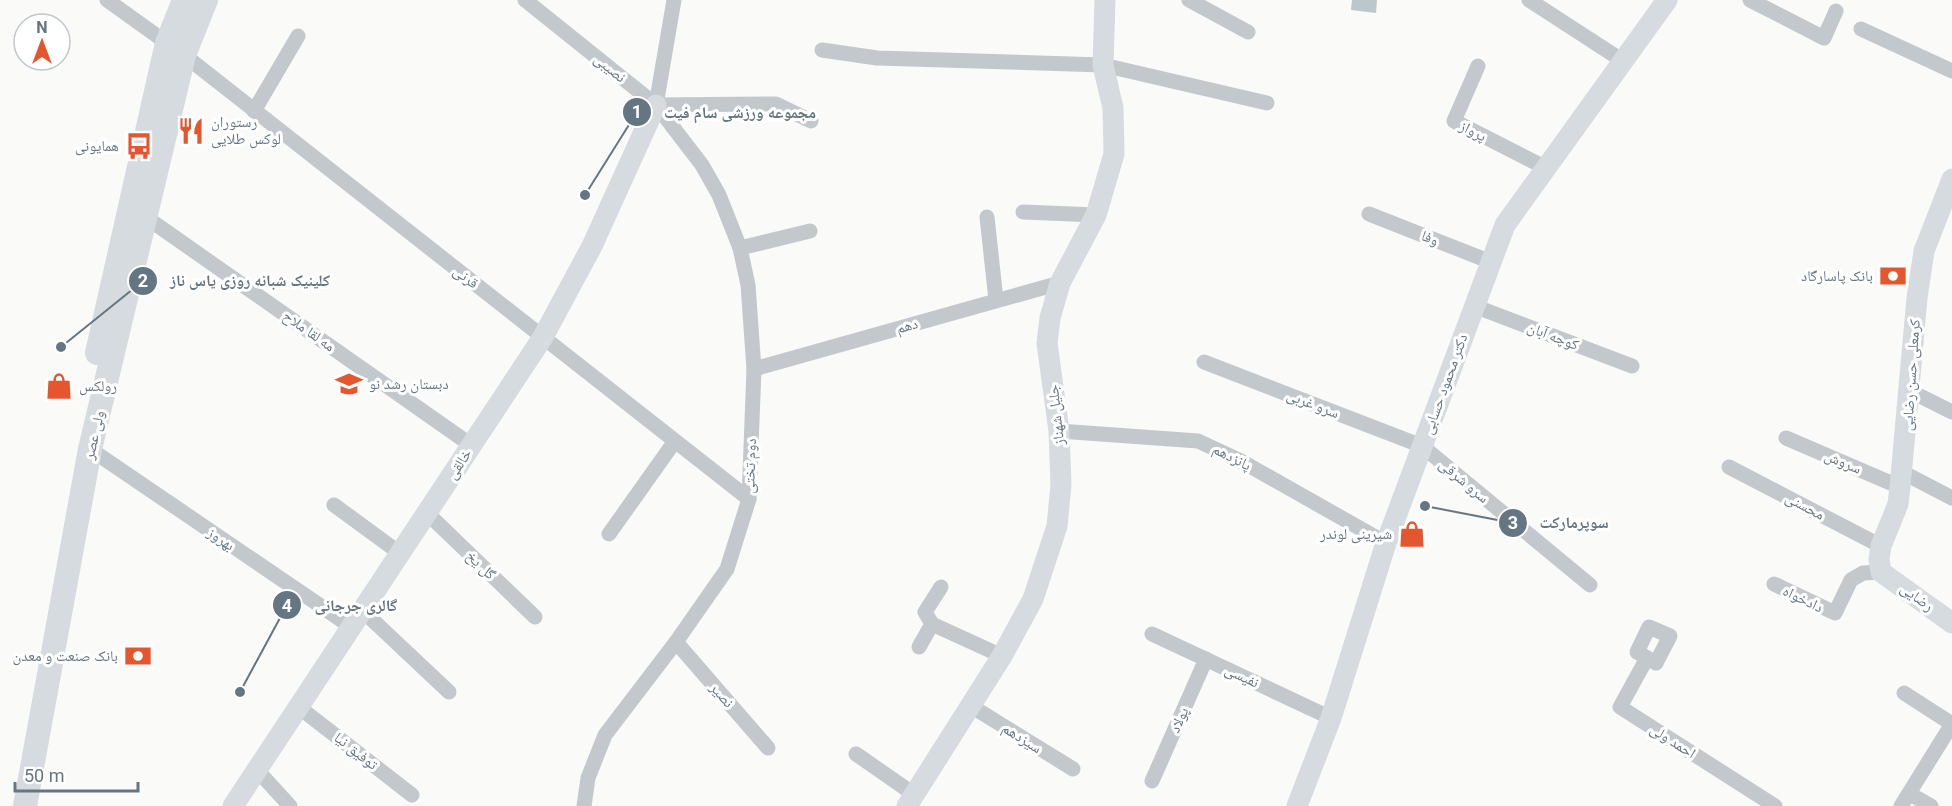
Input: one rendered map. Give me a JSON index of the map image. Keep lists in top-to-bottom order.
{
  "streets": {
    "main road": ["ولی عصر"],
    "street": [
      "نصیبی",
      "پرواز",
      "وفا",
      "قرنی",
      "دهم",
      "مه لقا ملاح",
      "کوچه آبان",
      "کرمعلی حسن رضایی",
      "دکتر محمود حسابی",
      "سرو غربی",
      "جلیل شهناز",
      "پانزدهم",
      "سروش",
      "خالقی",
      "دوم تختی",
      "سرو شرقی",
      "محسنی",
      "بهروز",
      "گل یخ",
      "رضایی",
      "دادخواه",
      "نفیسی",
      "نصیر",
      "پولاد",
      "سیزدهم",
      "احمد ولی",
      "توفیق نیا"
    ]
  },
  "crossings": [
    ["نصیبی", "خالقی"],
    ["نصیبی", "دوم تختی"],
    ["پرواز", "دکتر محمود حسابی"],
    ["وفا", "دکتر محمود حسابی"],
    ["قرنی", "ولی عصر"],
    ["قرنی", "خالقی"],
    ["قرنی", "دوم تختی"],
    ["دهم", "جلیل شهناز"],
    ["دهم", "دوم تختی"],
    ["مه لقا ملاح", "ولی عصر"],
    ["مه لقا ملاح", "خالقی"],
    ["کوچه آبان", "دکتر محمود حسابی"],
    ["کرمعلی حسن رضایی", "سروش"],
    ["کرمعلی حسن رضایی", "محسنی"],
    ["کرمعلی حسن رضایی", "رضایی"],
    ["کرمعلی حسن رضایی", "دادخواه"],
    ["دکتر محمود حسابی", "سرو غربی"],
    ["دکتر محمود حسابی", "پانزدهم"],
    ["دکتر محمود حسابی", "سرو شرقی"],
    ["دکتر محمود حسابی", "نفیسی"],
    ["سرو غربی", "سرو شرقی"],
    ["جلیل شهناز", "پانزدهم"],
    ["جلیل شهناز", "سیزدهم"],
    ["ولی عصر", "بهروز"],
    ["خالقی", "دوم تختی"],
    ["خالقی", "بهروز"],
    ["خالقی", "گل یخ"],
    ["خالقی", "توفیق نیا"],
    ["دوم تختی", "نصیر"],
    ["رضایی", "دادخواه"],
    ["نفیسی", "پولاد"]
  ],
  "places": {
    "restaurant": ["رستوران لوکس طلایی"],
    "bus stop": ["همایونی"],
    "other": [
      "مجموعه ورزشی سام فیت",
      "کلینیک شبانه روزی یاس ناز",
      "سوپرمارکت",
      "گالری جرجانی"
    ],
    "bank": ["بانک پاسارگاد", "بانک صنعت و معدن"],
    "school or university": ["دبستان رشد نو"],
    "shop": ["رولکس", "شیرینی لوندر"]
  },
  "scale_bar": "50 m",
  "north": "top"
}
